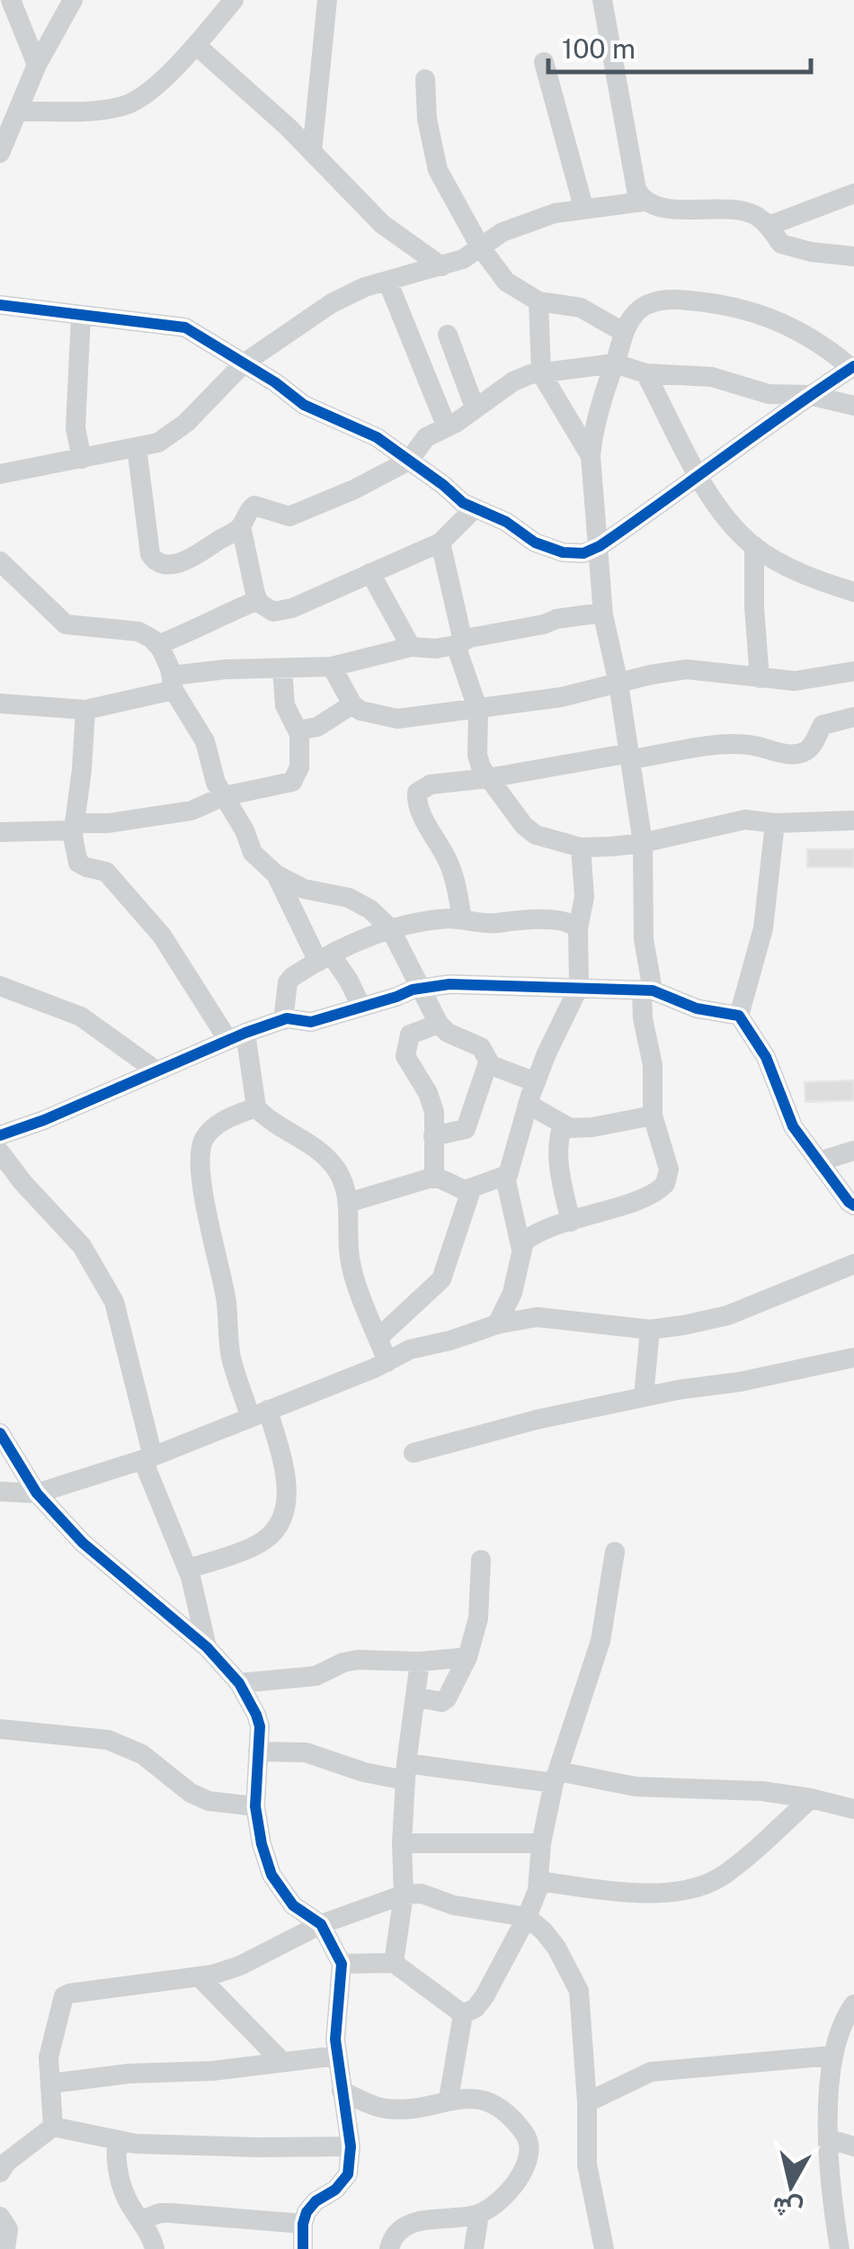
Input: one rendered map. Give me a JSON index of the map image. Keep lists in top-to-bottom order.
{
  "scale_bar": "100 m",
  "north": "bottom"
}
